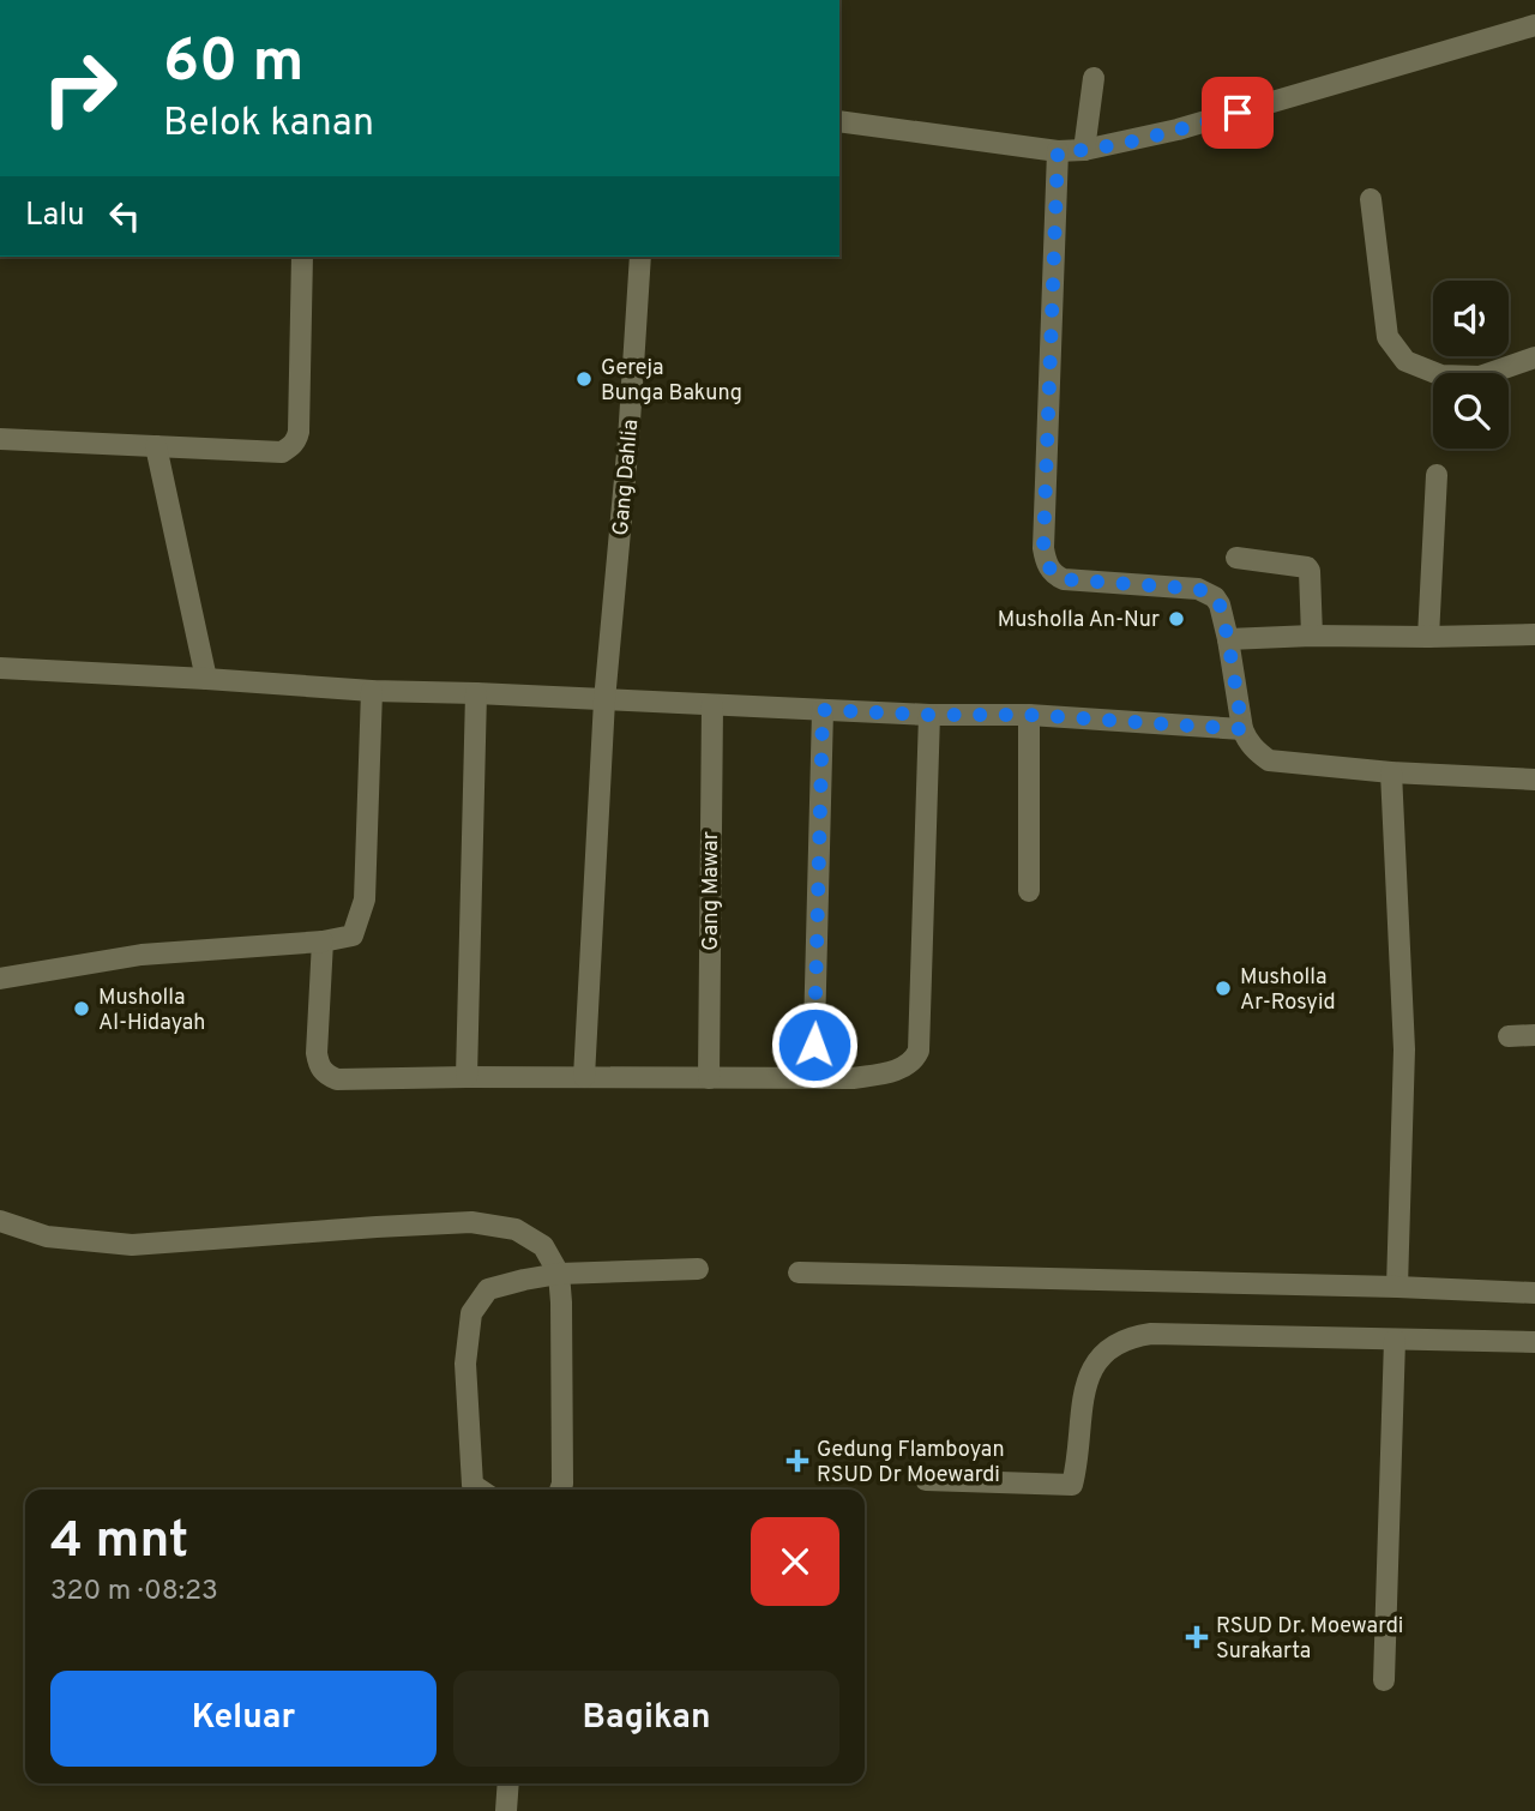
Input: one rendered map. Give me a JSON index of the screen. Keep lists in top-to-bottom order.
{
  "streets": {
    "street": ["Gang Dahlia", "Gang Mawar"]
  },
  "places": {
    "other": [
      "Gereja Bunga Bakung",
      "Musholla An-Nur",
      "Musholla Ar-Rosyid",
      "Musholla Al-Hidayah"
    ],
    "health": ["Gedung Flamboyan RSUD Dr Moewardi", "RSUD Dr. Moewardi Surakarta"]
  },
  "page": {
    "turn": ["60 m", "Belok kanan"],
    "then": "Lalu",
    "heading": ["4 mnt", "320 m · 08:23"],
    "buttons": ["Keluar", "Bagikan"]
  }
}
